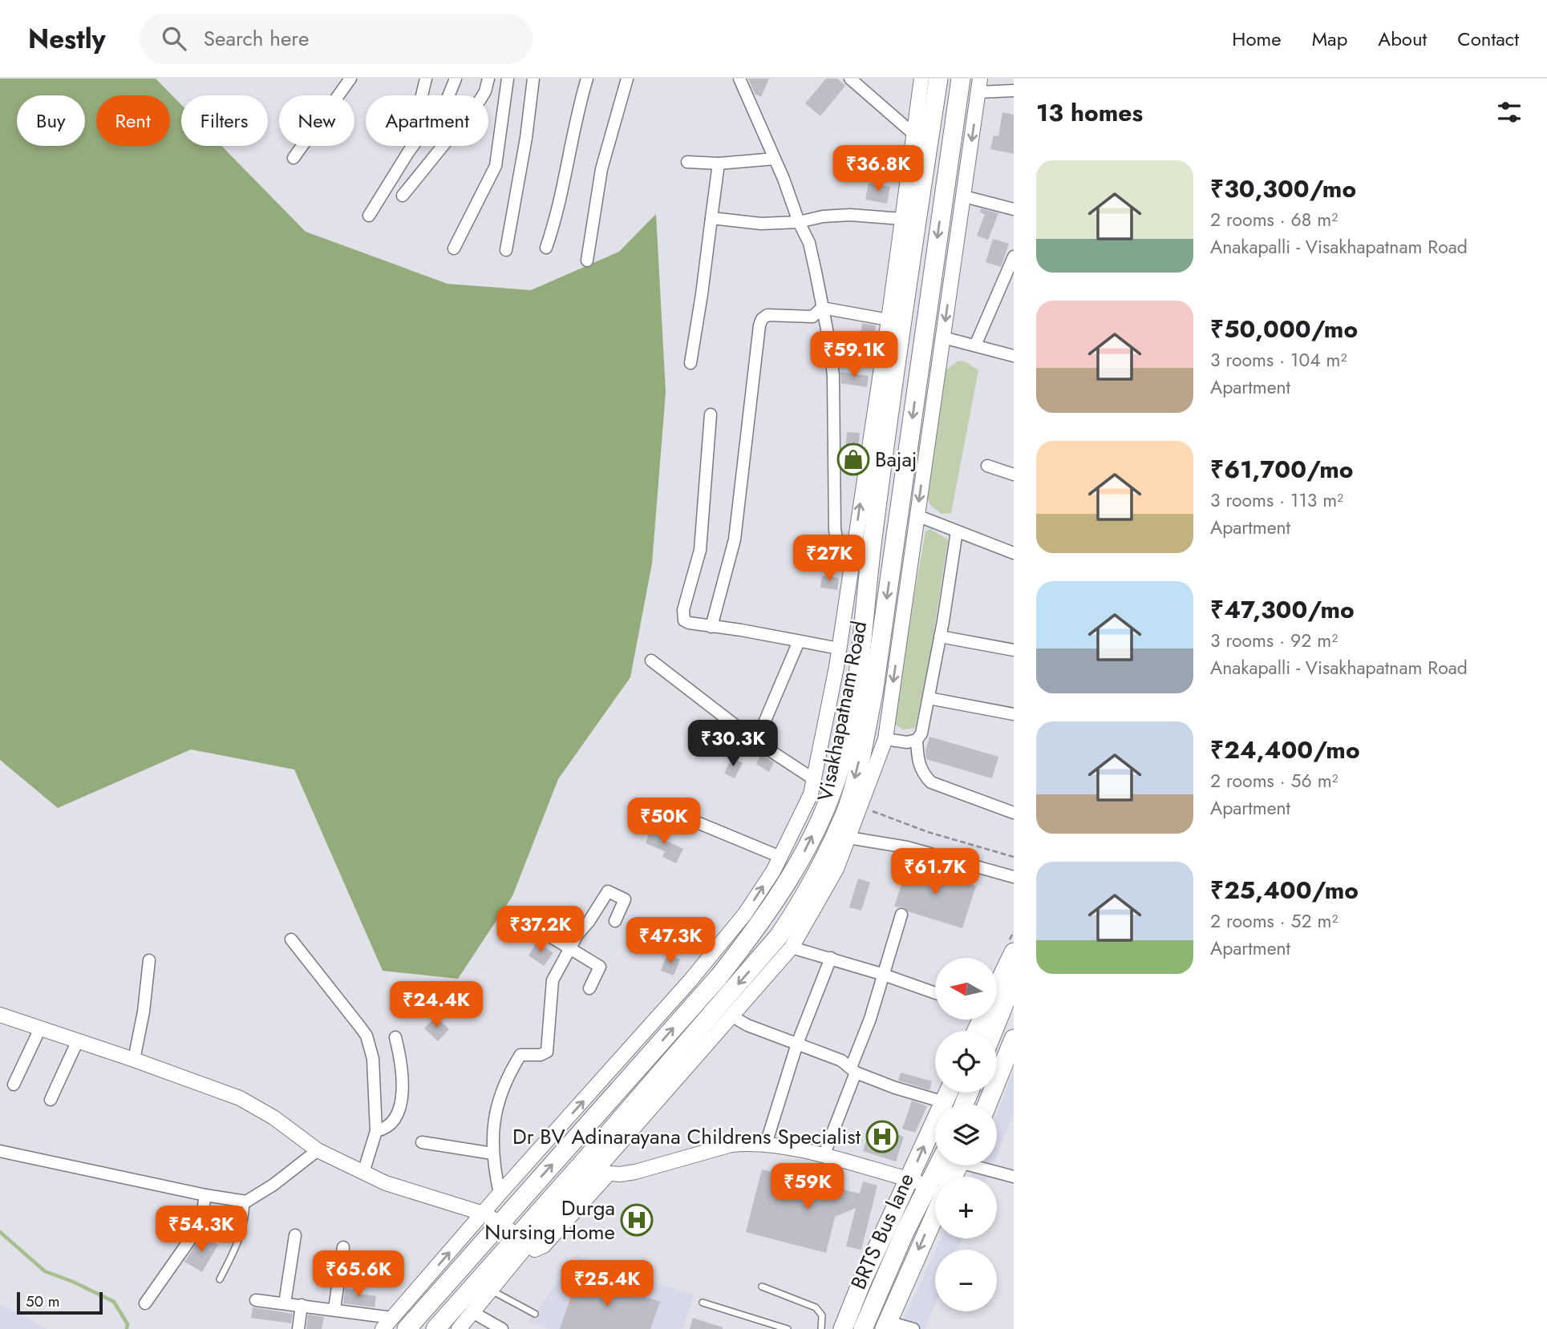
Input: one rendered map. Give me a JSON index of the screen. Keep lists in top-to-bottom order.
{
  "streets": {
    "main road": ["Visakhapatnam Road", "BRTS Bus lane"]
  },
  "places": {
    "shop": ["Bajaj"],
    "hospital": ["Dr BV Adinarayana Childrens Specialist", "Durga Nursing Home"]
  },
  "scale_bar": "50 m",
  "north": "left",
  "page": {
    "header": "Nestly",
    "search": "Search here",
    "nav": [
      "Home",
      "Map",
      "About",
      "Contact"
    ],
    "heading": "13 homes",
    "chip": [
      "Buy",
      "Rent",
      "Filters",
      "New",
      "Apartment"
    ],
    "price": [
      "₹36.8K",
      "₹59.1K",
      "₹27K",
      "₹30.3K",
      "₹50K",
      "₹61.7K",
      "₹37.2K",
      "₹47.3K",
      "₹24.4K",
      "₹59K",
      "₹54.3K",
      "₹65.6K",
      "₹25.4K"
    ],
    "list": [
      {
        "name": "₹30,300/mo",
        "note": "2 rooms · 68 m² · Anakapalli - Visakhapatnam Road"
      },
      {
        "name": "₹50,000/mo",
        "note": "3 rooms · 104 m² · Apartment"
      },
      {
        "name": "₹61,700/mo",
        "note": "3 rooms · 113 m² · Apartment"
      },
      {
        "name": "₹47,300/mo",
        "note": "3 rooms · 92 m² · Anakapalli - Visakhapatnam Road"
      },
      {
        "name": "₹24,400/mo",
        "note": "2 rooms · 56 m² · Apartment"
      },
      {
        "name": "₹25,400/mo",
        "note": "2 rooms · 52 m² · Apartment"
      }
    ],
    "map_buttons": ["+", "−"],
    "scale": "50 m"
  }
}
